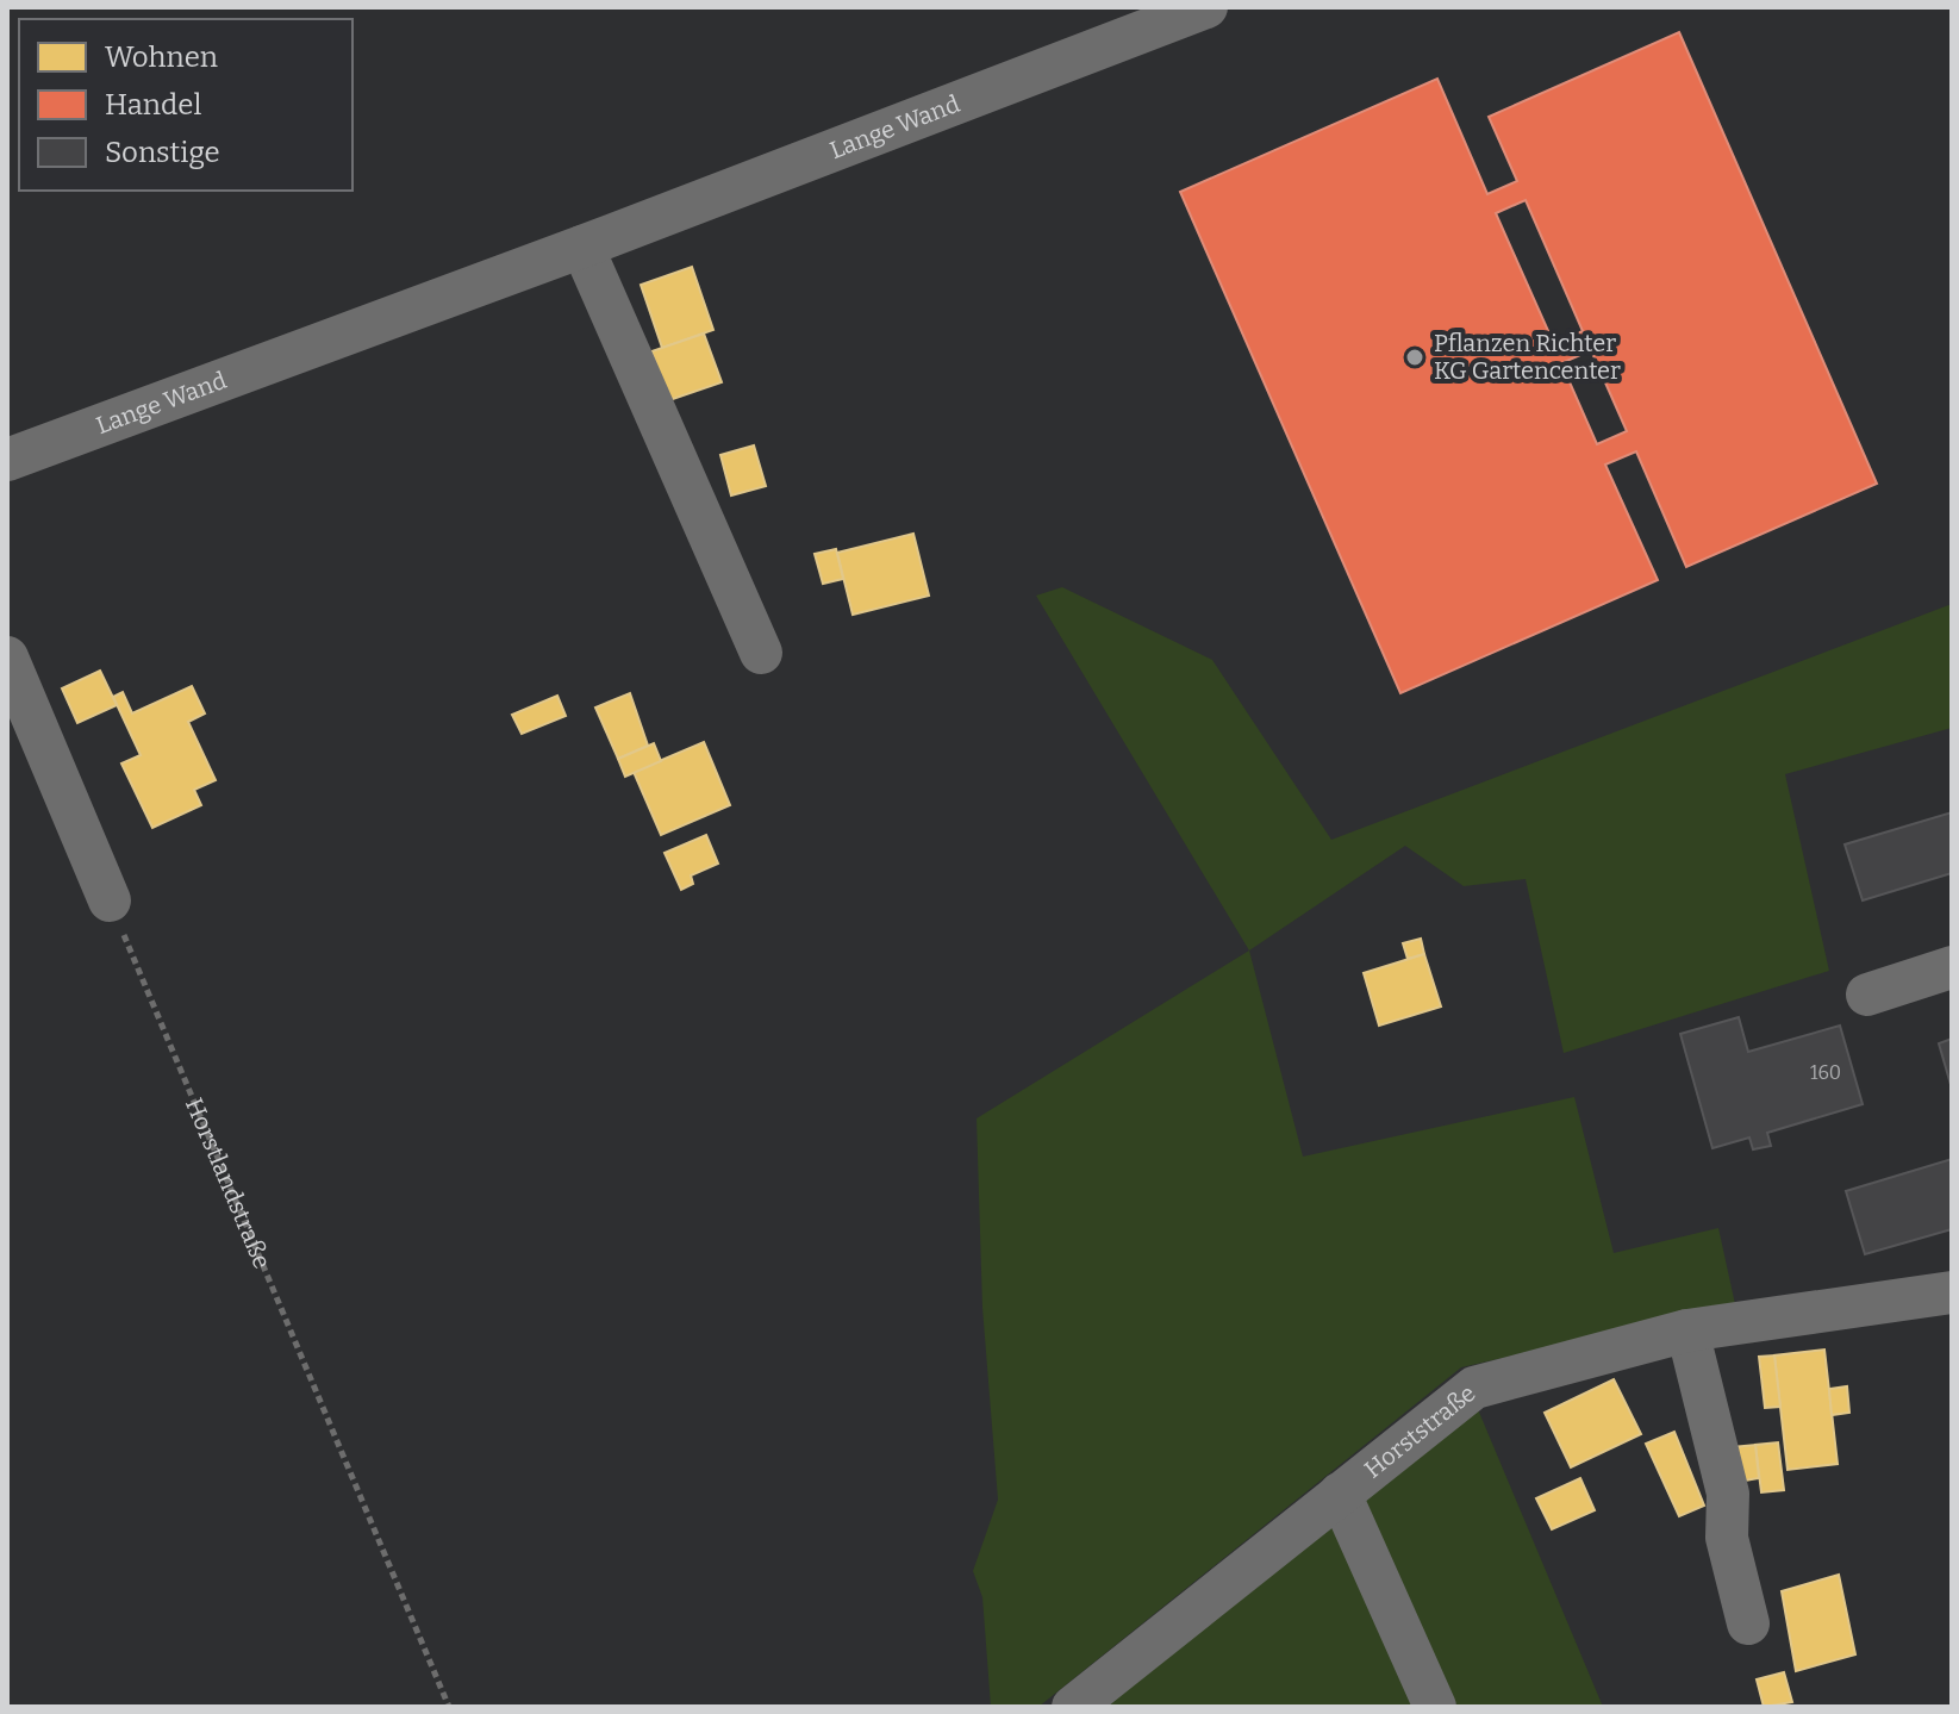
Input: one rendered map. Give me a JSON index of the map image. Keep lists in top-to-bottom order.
{
  "streets": {
    "street": ["Lange Wand", "Horststraße"],
    "path": ["Horstlandstraße"]
  },
  "places": ["Pflanzen Richter KG Gartencenter"],
  "house_numbers": ["160"],
  "legend": ["Wohnen", "Handel", "Sonstige"]
}
